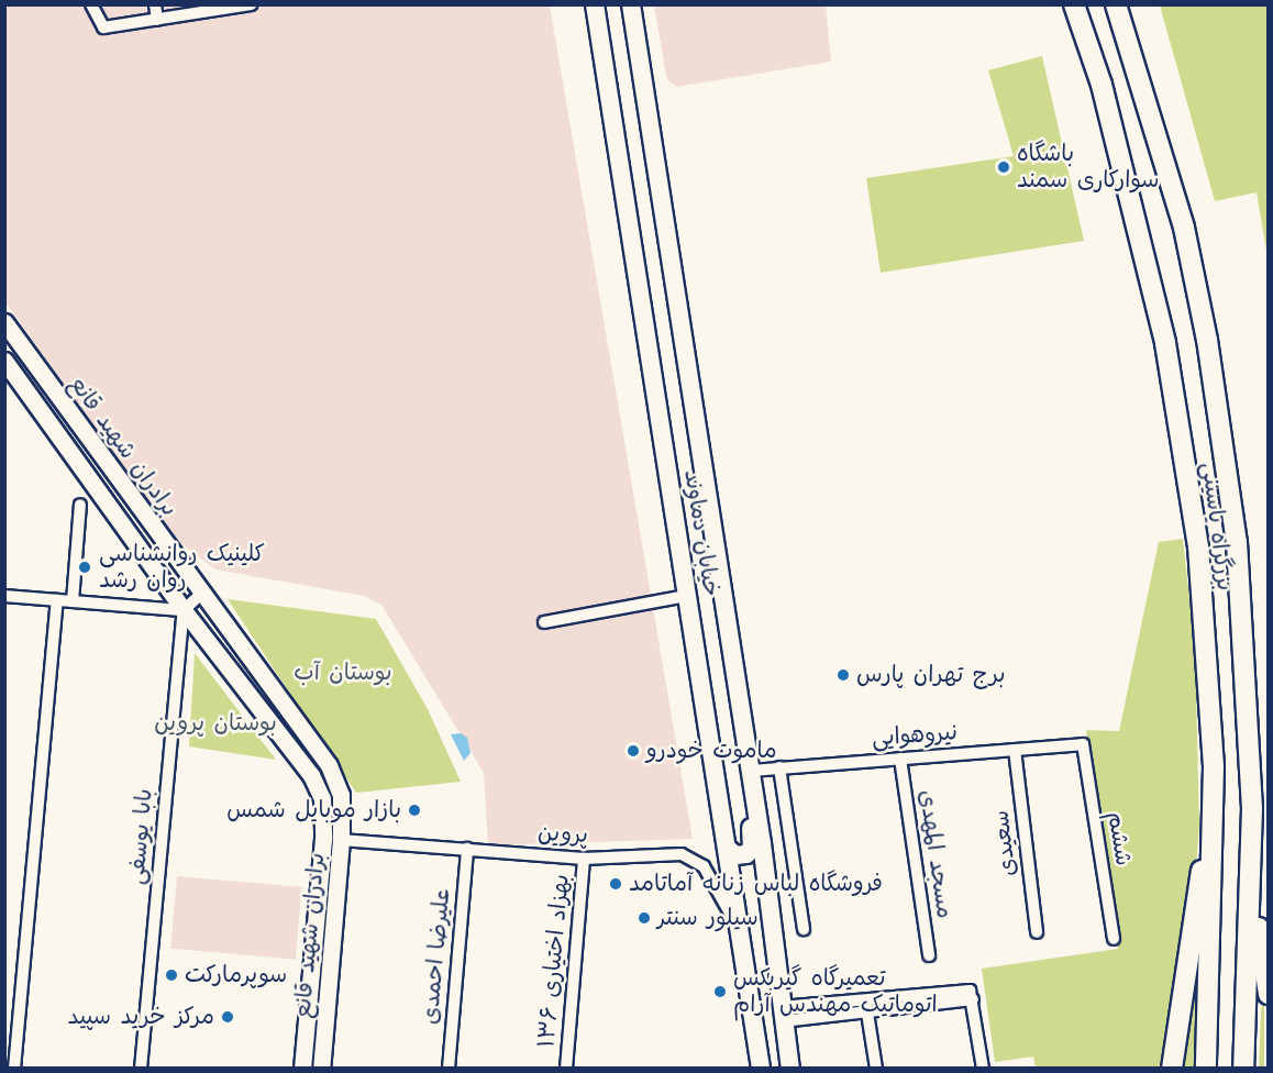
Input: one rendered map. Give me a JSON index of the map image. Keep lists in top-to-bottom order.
{
  "streets": {
    "highway": ["بزرگراه یاسینی"],
    "main road": ["برادران شهید قانع", "خیابان دماوند"],
    "street": [
      "نیروهوایی",
      "پروین",
      "بابا یوسفی",
      "ششم",
      "سعیدی",
      "مسجد المهدی",
      "علیرضا احمدی",
      "بهزاد اختیاری ۱۳۶"
    ]
  },
  "crossings": [
    ["برادران شهید قانع", "پروین"],
    ["برادران شهید قانع", "بابا یوسفی"],
    ["خیابان دماوند", "نیروهوایی"],
    ["خیابان دماوند", "پروین"],
    ["نیروهوایی", "ششم"],
    ["نیروهوایی", "سعیدی"],
    ["نیروهوایی", "مسجد المهدی"],
    ["پروین", "علیرضا احمدی"],
    ["پروین", "بهزاد اختیاری ۱۳۶"]
  ],
  "parks": ["بوستان آب", "بوستان پروین"],
  "places": [
    "باشگاه سوارکاری سمند",
    "کلینیک روانشناسی روان رشد",
    "برج تهران پارس",
    "ماموت خودرو",
    "بازار موبایل شمس",
    "فروشگاه لباس زنانه آماتامد",
    "سیلور سنتر",
    "سوپرمارکت",
    "تعمیرگاه گیربکس اتوماتیک مهندس آرام",
    "مرکز خرید سپید"
  ]
}
